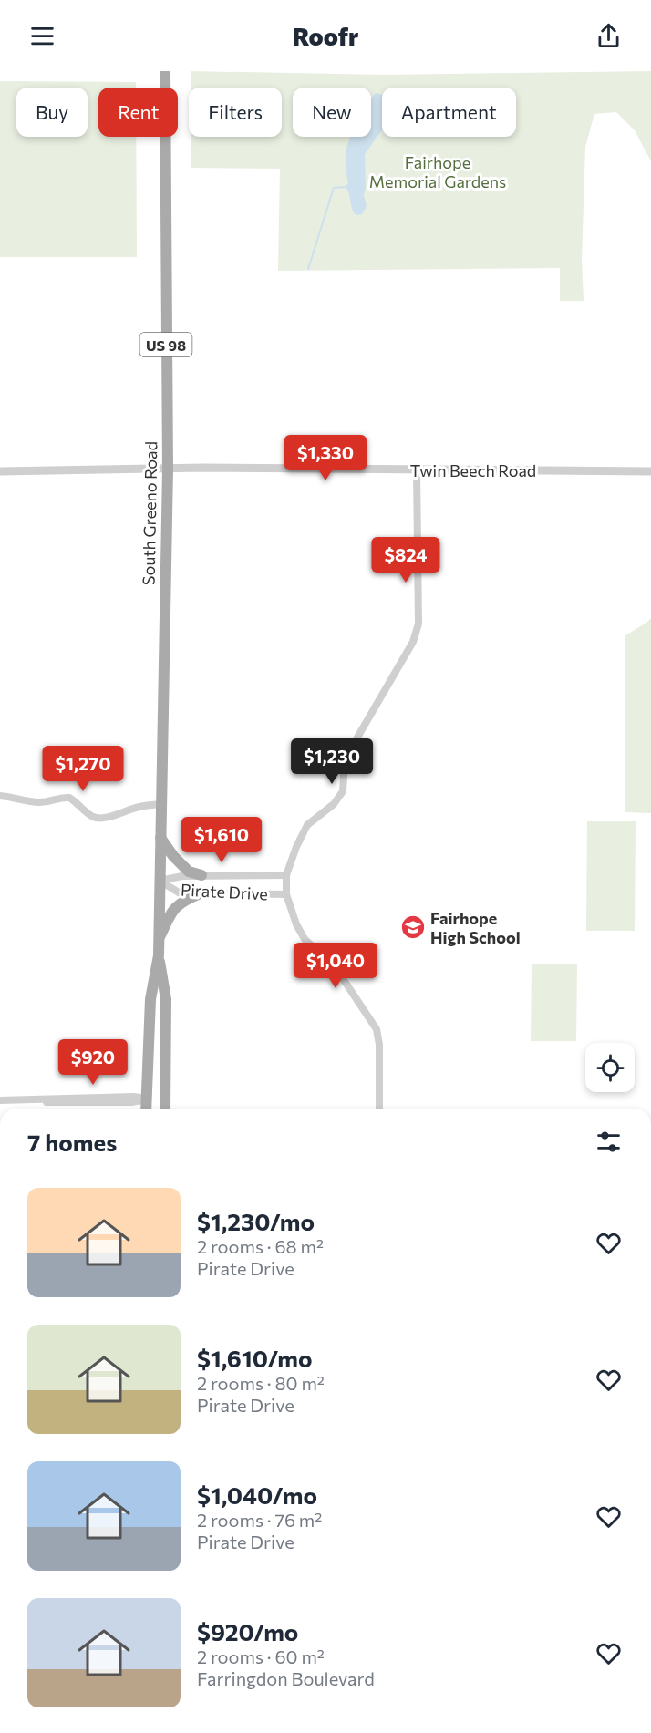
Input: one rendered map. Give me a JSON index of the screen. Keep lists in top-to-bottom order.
{
  "streets": {
    "main road": ["US 98", "South Greeno Road"],
    "street": ["Twin Beech Road", "Pirate Drive"]
  },
  "crossings": [
    ["Twin Beech Road", "South Greeno Road"],
    ["Twin Beech Road", "Pirate Drive"],
    ["South Greeno Road", "Pirate Drive"]
  ],
  "parks": ["Fairhope Memorial Gardens"],
  "places": {
    "school or university": ["Fairhope High School"]
  },
  "page": {
    "header": "Roofr",
    "chip": [
      "Buy",
      "Rent",
      "Filters",
      "New",
      "Apartment"
    ],
    "price": [
      "$1,330",
      "$824",
      "$1,230",
      "$1,270",
      "$1,610",
      "$1,040",
      "$920"
    ],
    "heading": "7 homes",
    "list": [
      {
        "name": "$1,230/mo",
        "note": "2 rooms · 68 m² · Pirate Drive"
      },
      {
        "name": "$1,610/mo",
        "note": "2 rooms · 80 m² · Pirate Drive"
      },
      {
        "name": "$1,040/mo",
        "note": "2 rooms · 76 m² · Pirate Drive"
      },
      {
        "name": "$920/mo",
        "note": "2 rooms · 60 m² · Farringdon Boulevard"
      }
    ]
  }
}
